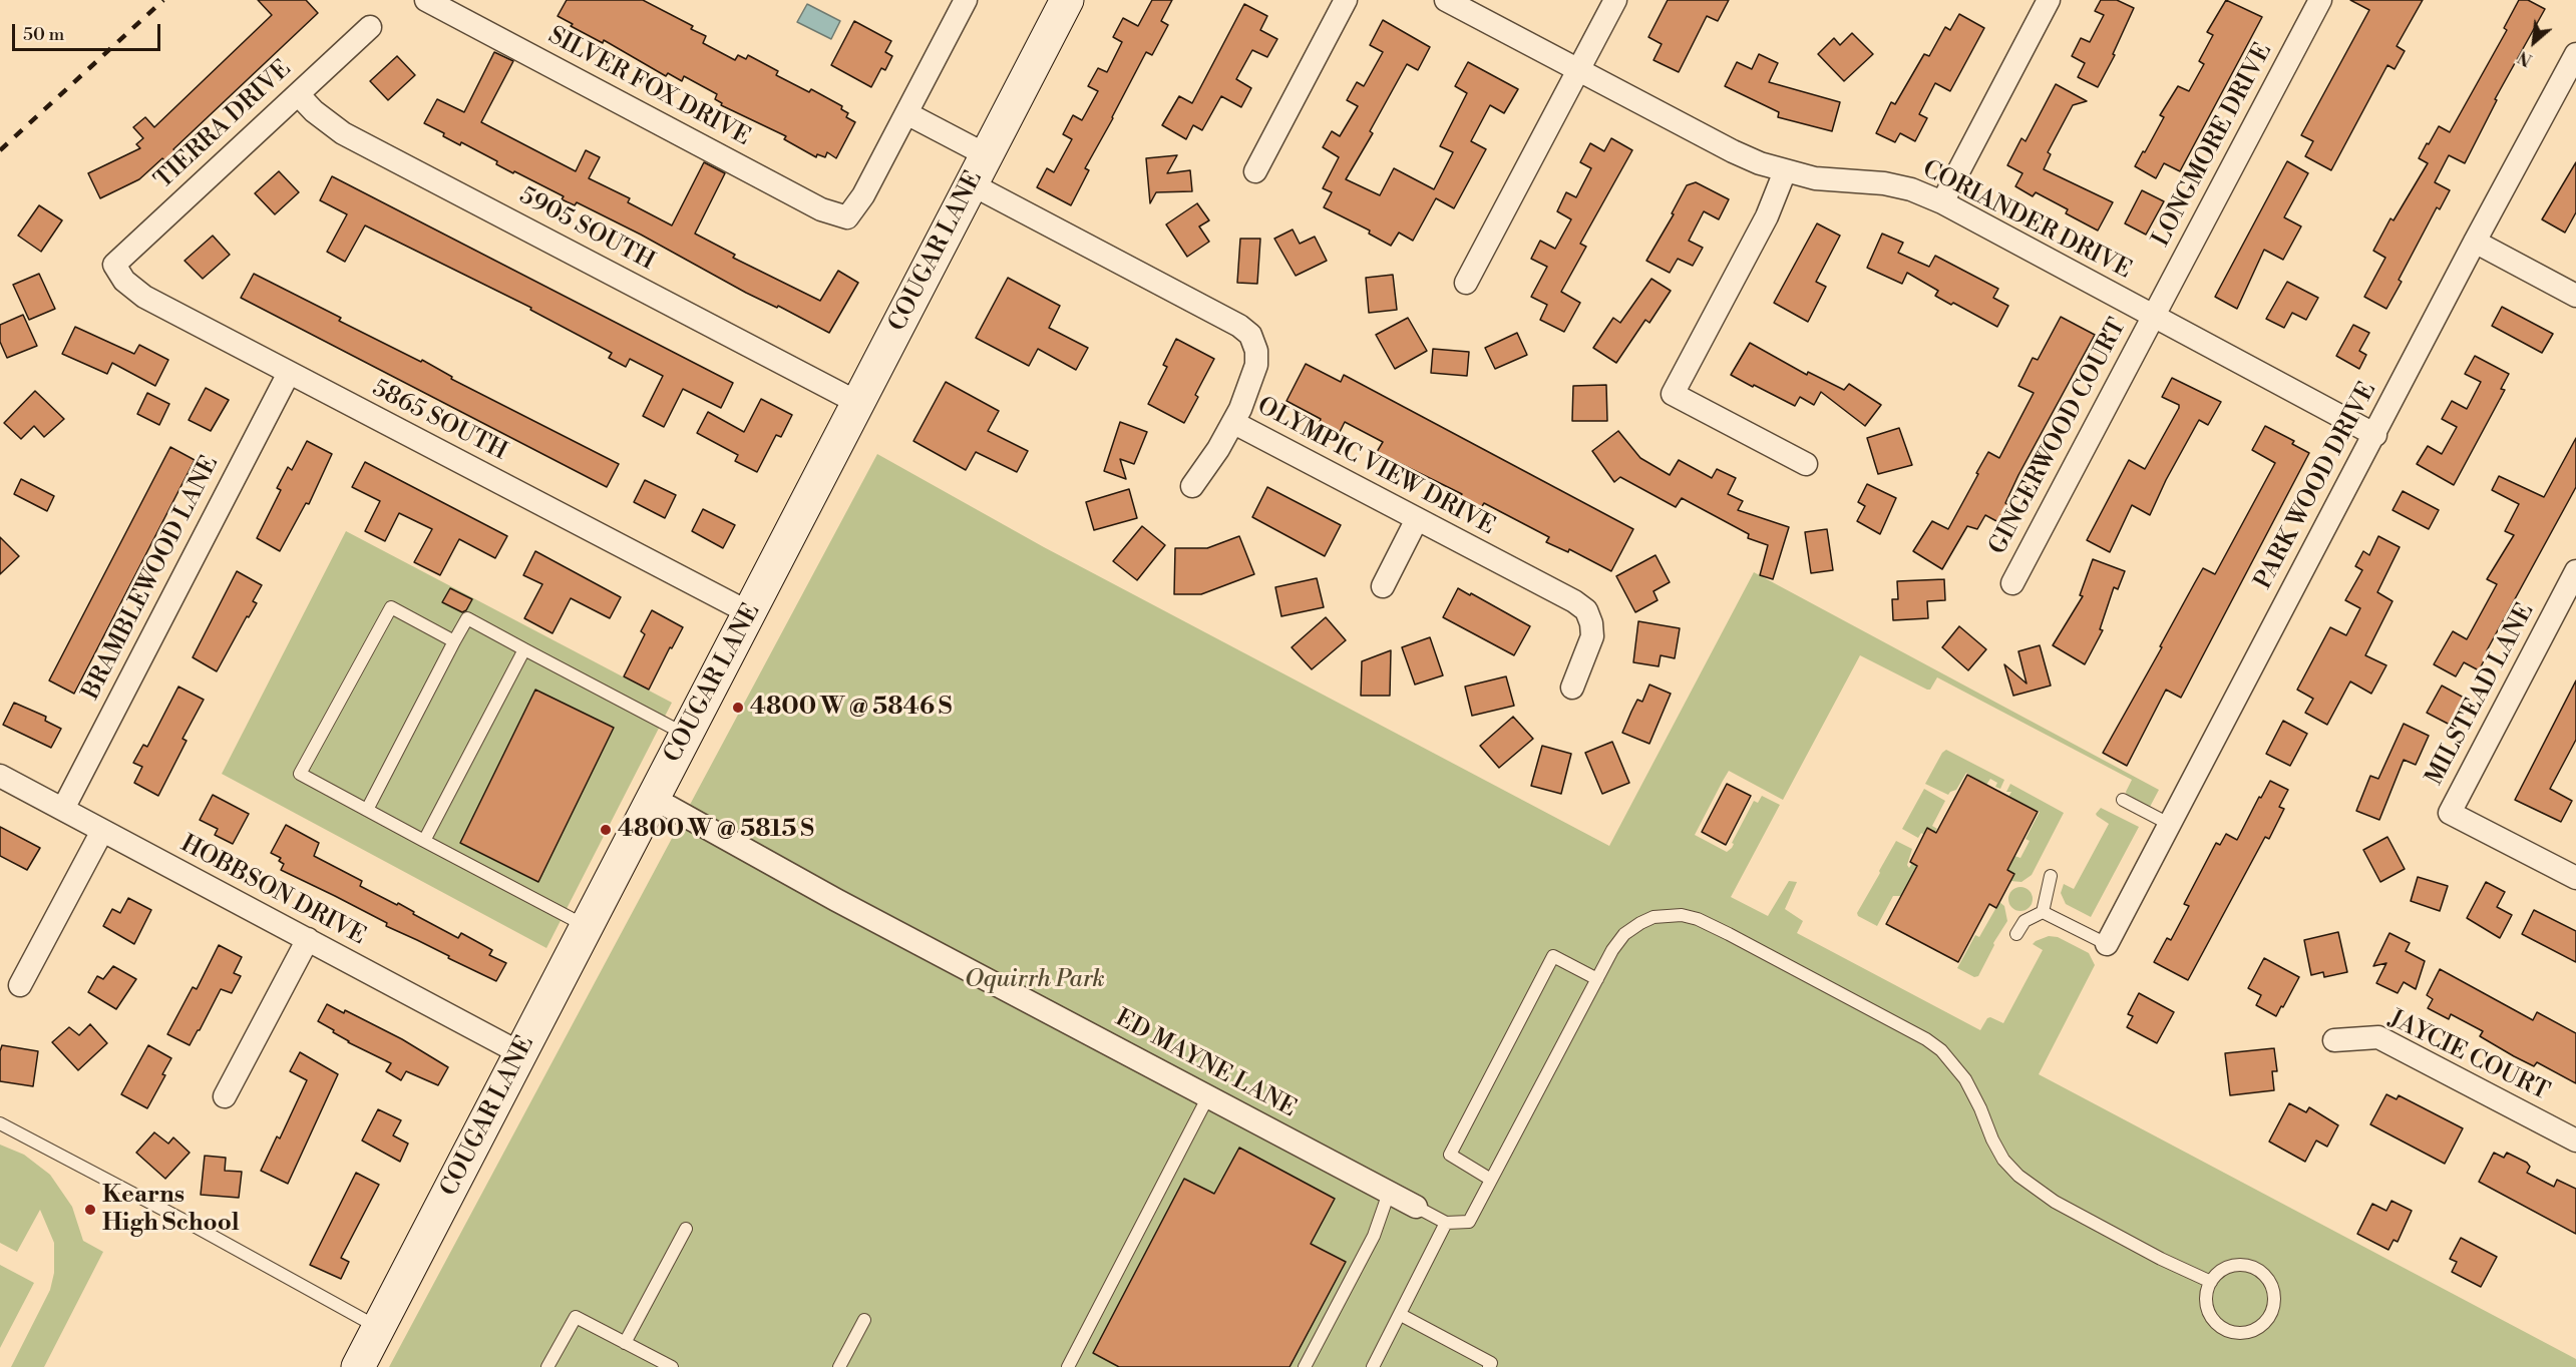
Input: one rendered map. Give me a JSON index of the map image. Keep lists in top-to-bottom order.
{
  "streets": {
    "main road": ["COUGAR LANE"],
    "street": [
      "SILVER FOX DRIVE",
      "TIERRA DRIVE",
      "LONGMORE DRIVE",
      "CORIANDER DRIVE",
      "5905 SOUTH",
      "5865 SOUTH",
      "GINGERWOOD COURT",
      "OLYMPIC VIEW DRIVE",
      "PARK WOOD DRIVE",
      "BRAMBLEWOOD LANE",
      "MILSTEAD LANE",
      "HOBBSON DRIVE",
      "JAYCIE COURT",
      "ED MAYNE LANE"
    ]
  },
  "crossings": [
    ["TIERRA DRIVE", "5905 SOUTH"],
    ["TIERRA DRIVE", "5865 SOUTH"],
    ["LONGMORE DRIVE", "CORIANDER DRIVE"],
    ["LONGMORE DRIVE", "GINGERWOOD COURT"],
    ["CORIANDER DRIVE", "GINGERWOOD COURT"],
    ["CORIANDER DRIVE", "PARK WOOD DRIVE"],
    ["5905 SOUTH", "COUGAR LANE"],
    ["COUGAR LANE", "5865 SOUTH"],
    ["COUGAR LANE", "OLYMPIC VIEW DRIVE"],
    ["COUGAR LANE", "HOBBSON DRIVE"],
    ["COUGAR LANE", "ED MAYNE LANE"],
    ["5865 SOUTH", "BRAMBLEWOOD LANE"],
    ["BRAMBLEWOOD LANE", "HOBBSON DRIVE"]
  ],
  "parks": ["Oquirrh Park"],
  "places": ["4800 W @ 5846 S", "4800 W @ 5815 S", "Kearns High School"],
  "scale_bar": "50 m",
  "north": "bottom left"
}
